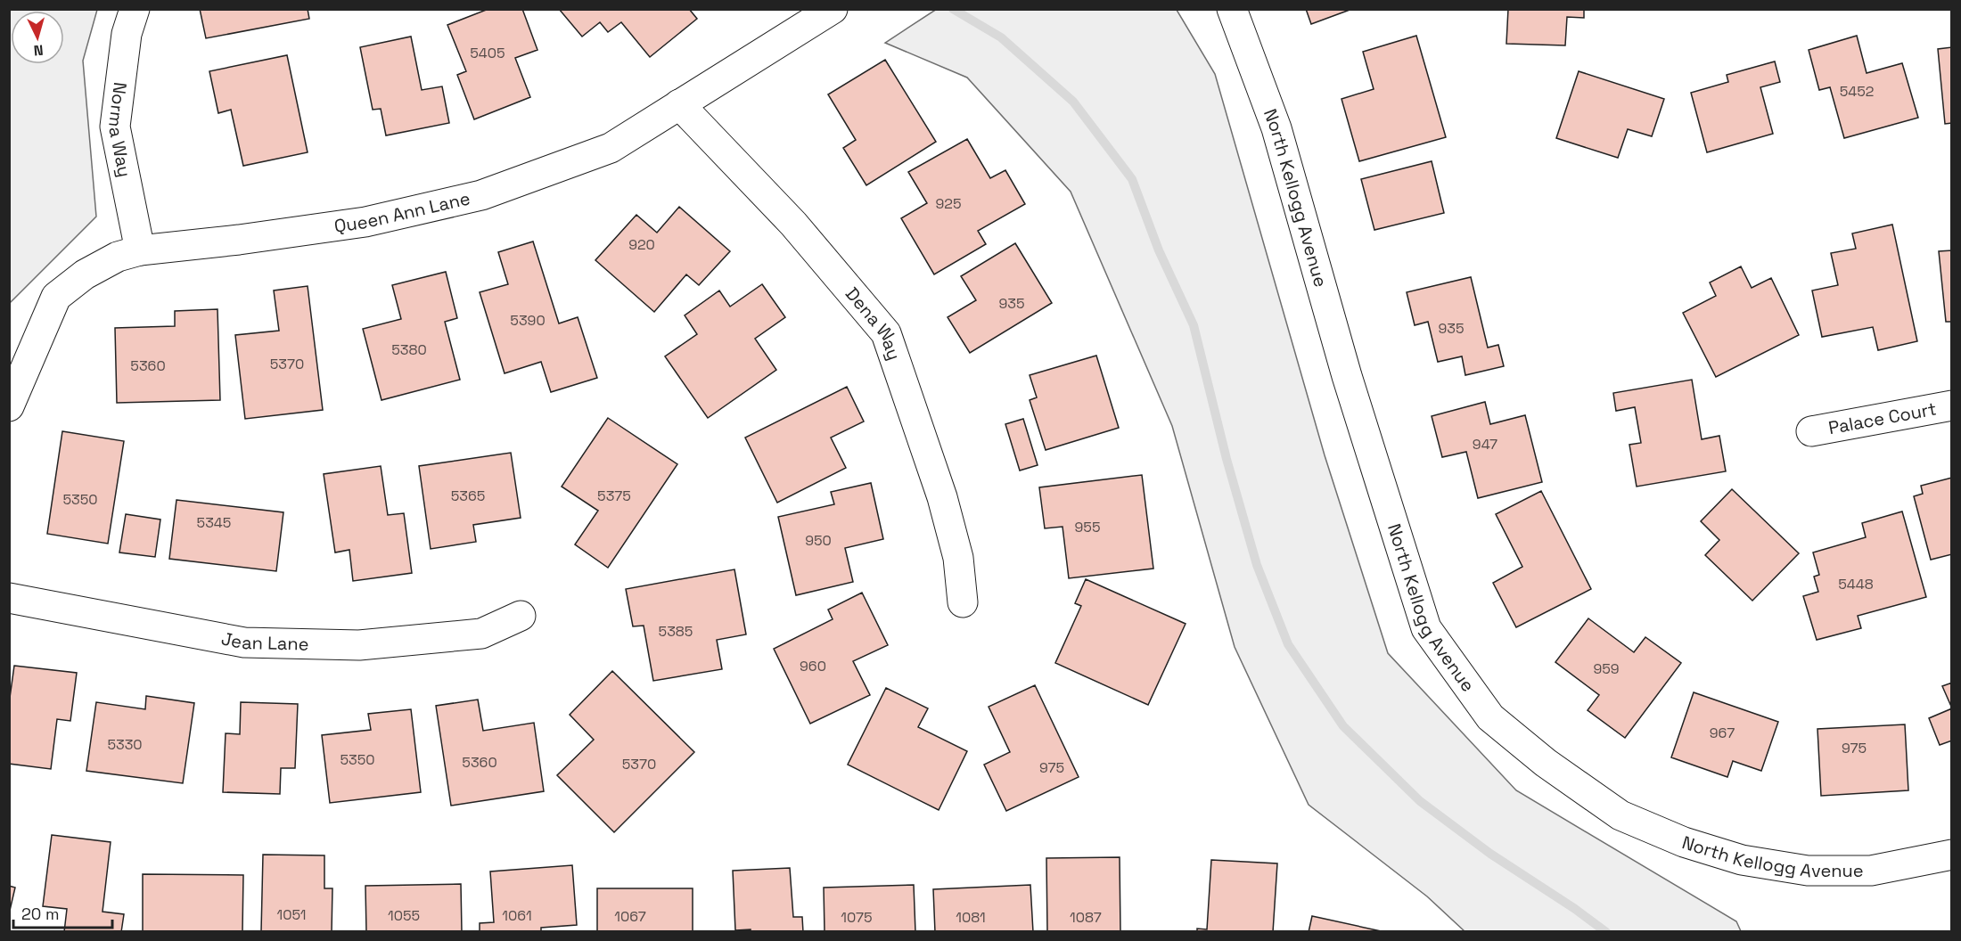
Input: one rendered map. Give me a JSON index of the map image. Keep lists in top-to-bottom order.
{
  "streets": {
    "street": [
      "Norma Way",
      "North Kellogg Avenue",
      "Queen Ann Lane",
      "Dena Way",
      "Palace Court",
      "Jean Lane"
    ]
  },
  "crossings": [
    ["Norma Way", "Queen Ann Lane"],
    ["Queen Ann Lane", "Dena Way"]
  ],
  "house_numbers": [
    "5405",
    "5452",
    "925",
    "920",
    "935",
    "5390",
    "935",
    "5380",
    "5370",
    "5360",
    "947",
    "5365",
    "5375",
    "5350",
    "5345",
    "955",
    "950",
    "5448",
    "5385",
    "960",
    "959",
    "967",
    "5330",
    "975",
    "5350",
    "5360",
    "5370",
    "975",
    "1051",
    "1055",
    "1061",
    "1067",
    "1075",
    "1081",
    "1087"
  ],
  "scale_bar": "20 m",
  "north": "bottom"
}
